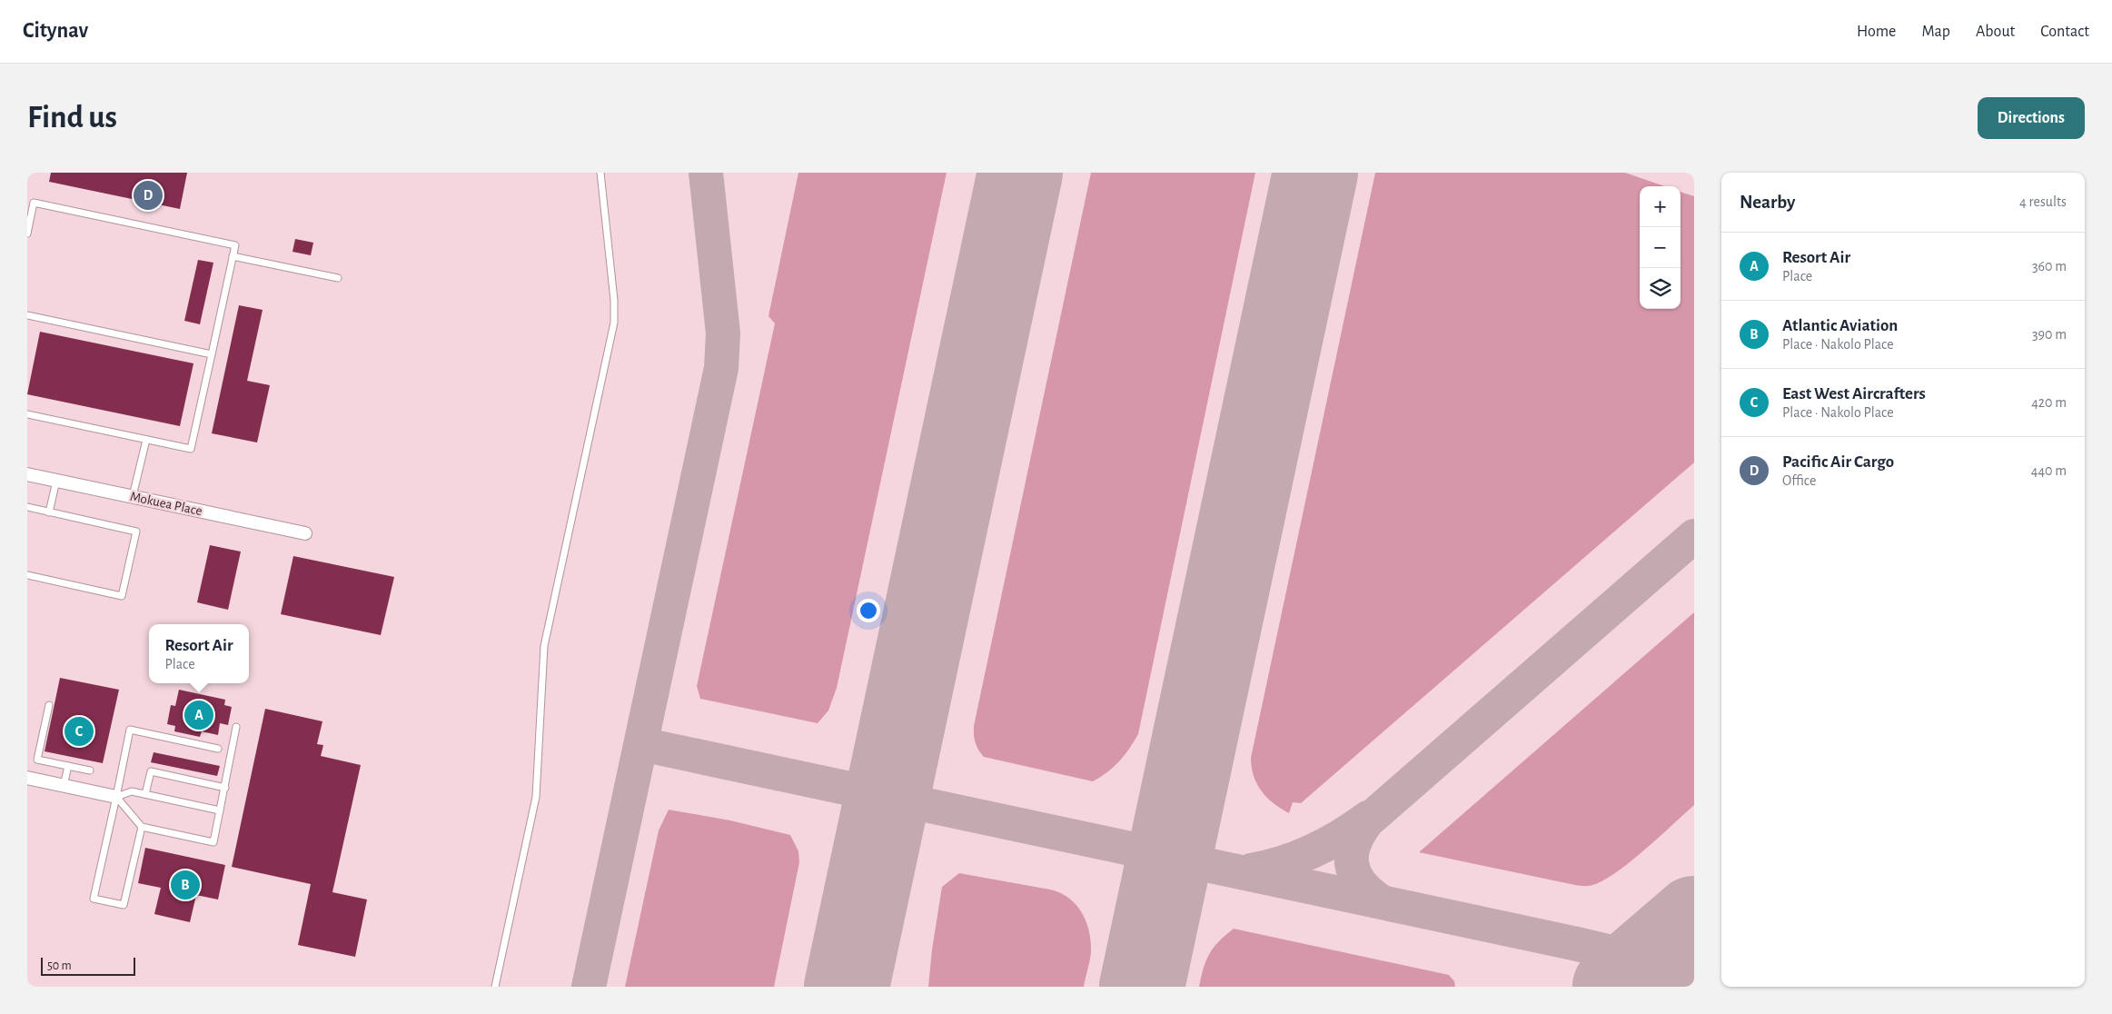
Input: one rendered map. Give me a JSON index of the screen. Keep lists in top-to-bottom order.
{
  "streets": {
    "street": ["Mokuea Place"]
  },
  "scale_bar": "50 m",
  "page": {
    "header": "Citynav",
    "nav": [
      "Home",
      "Map",
      "About",
      "Contact"
    ],
    "buttons": "Directions",
    "title": "Find us",
    "heading": ["Nearby", "4 results"],
    "pins": [
      "D",
      "A",
      "C",
      "B"
    ],
    "map_buttons": ["+", "−"],
    "list": [
      {
        "mark": "A",
        "name": "Resort Air",
        "note": "Place",
        "value": "360 m"
      },
      {
        "mark": "B",
        "name": "Atlantic Aviation",
        "note": "Place · Nakolo Place",
        "value": "390 m"
      },
      {
        "mark": "C",
        "name": "East West Aircrafters",
        "note": "Place · Nakolo Place",
        "value": "420 m"
      },
      {
        "mark": "D",
        "name": "Pacific Air Cargo",
        "note": "Office",
        "value": "440 m"
      }
    ],
    "popup": ["Resort Air", "Place"],
    "scale": "50 m"
  }
}
